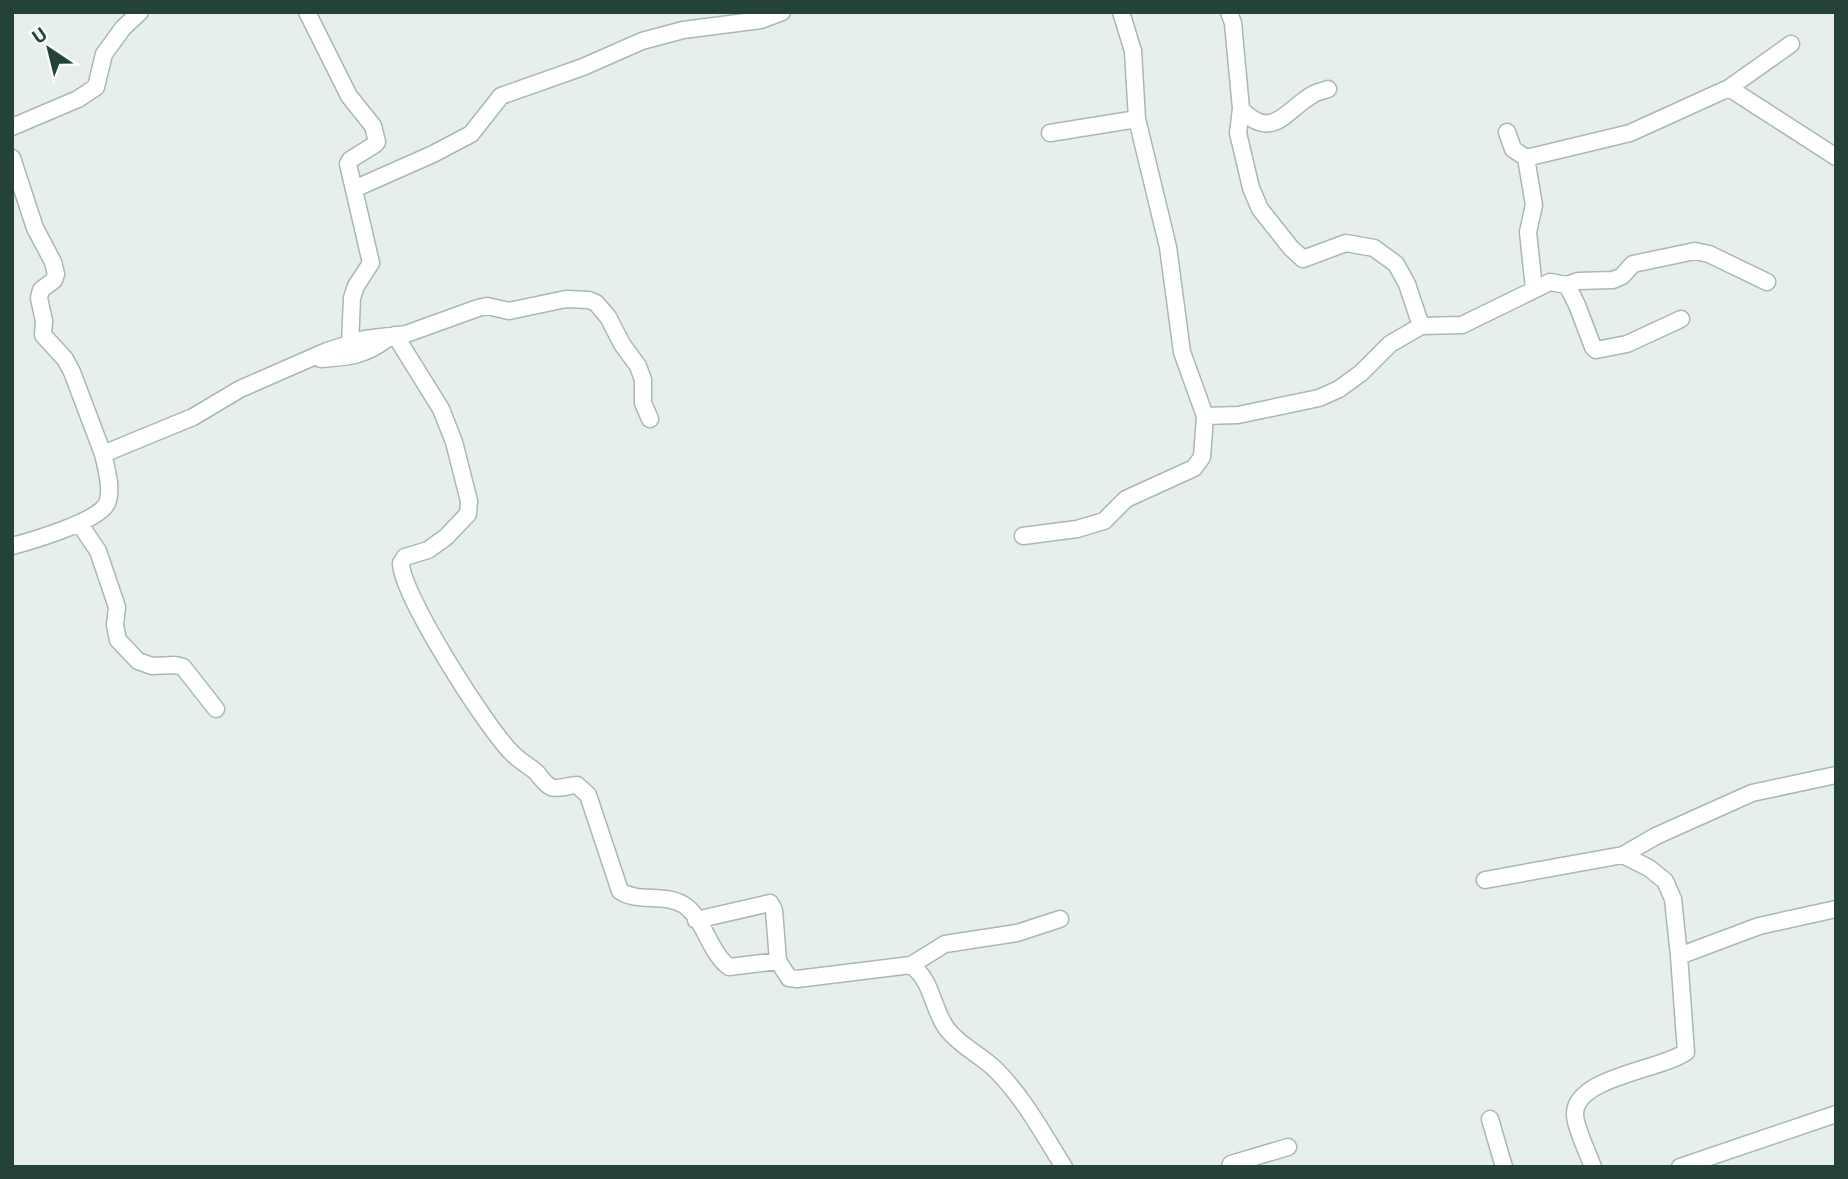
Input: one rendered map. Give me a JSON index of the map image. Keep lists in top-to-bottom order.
{
  "north": "top left"
}
